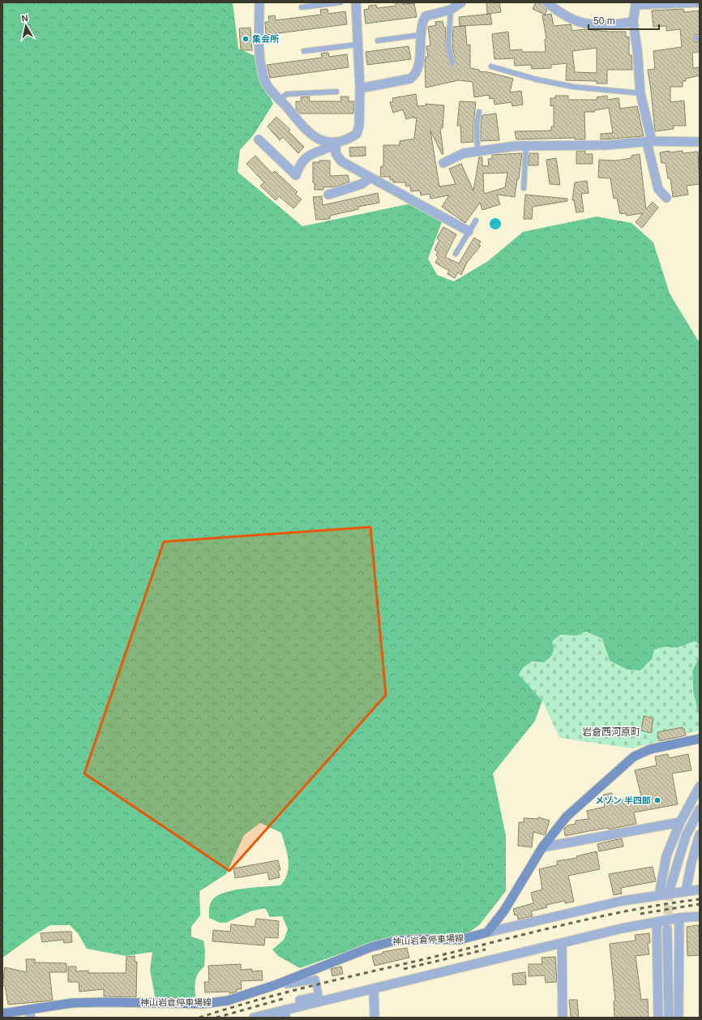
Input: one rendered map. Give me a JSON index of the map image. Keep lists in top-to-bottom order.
{
  "streets": {
    "main road": ["神山岩倉停車場線"]
  },
  "districts": ["岩倉西河原町"],
  "places": ["集会所", "メゾン 半四郎"],
  "scale_bar": "50 m",
  "north": "top"
}
